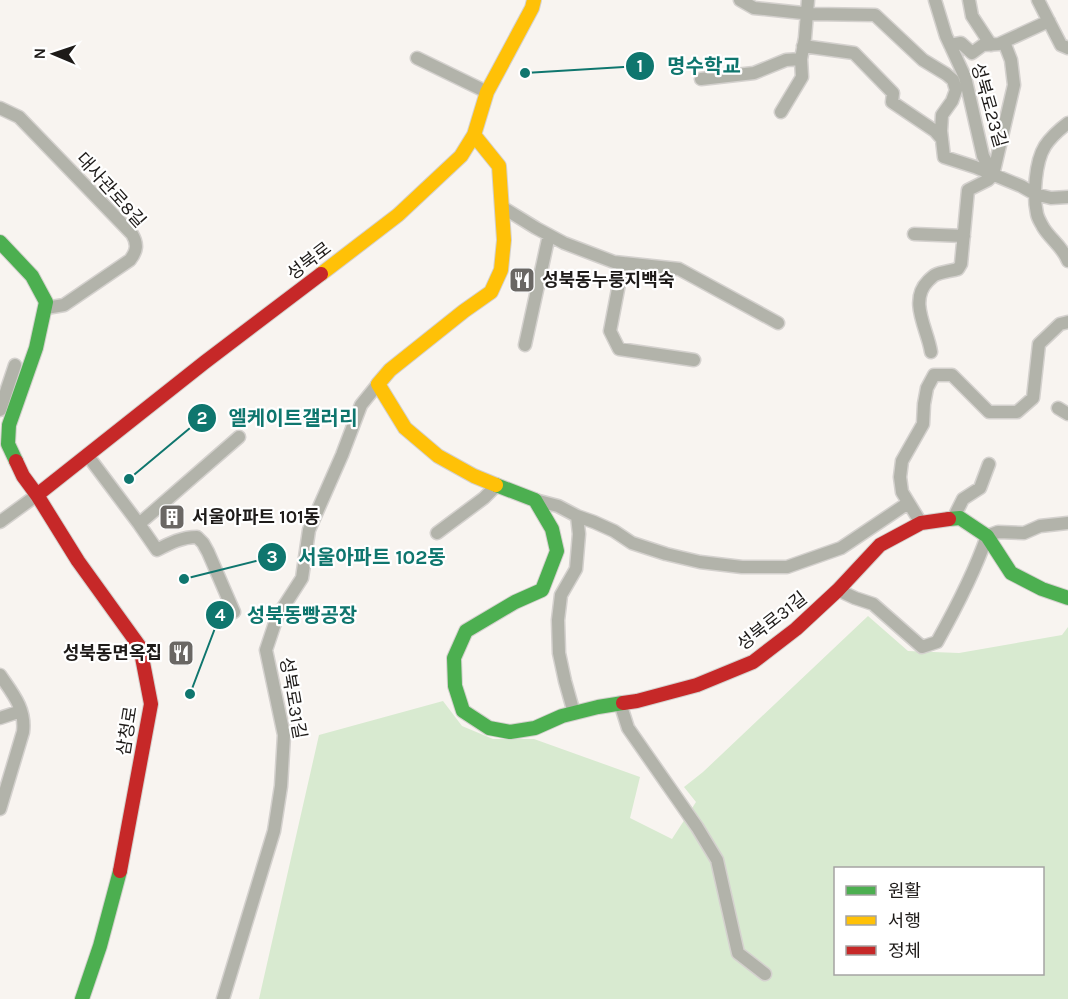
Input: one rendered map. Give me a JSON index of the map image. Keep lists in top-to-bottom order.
{
  "streets": {
    "street": [
      "성북로23길",
      "대사관로8길",
      "성북로",
      "성북로31길",
      "삼청로"
    ]
  },
  "crossings": [
    ["성북로", "성북로31길"],
    ["성북로", "삼청로"]
  ],
  "places": {
    "other": [
      "명수학교",
      "엘케이트갤러리",
      "서울아파트 102동",
      "성북동빵공장"
    ],
    "restaurant": ["성북동누룽지백숙", "성북동면옥집"],
    "building": ["서울아파트 101동"]
  },
  "legend": ["원활", "서행", "정체"],
  "north": "left"
}
